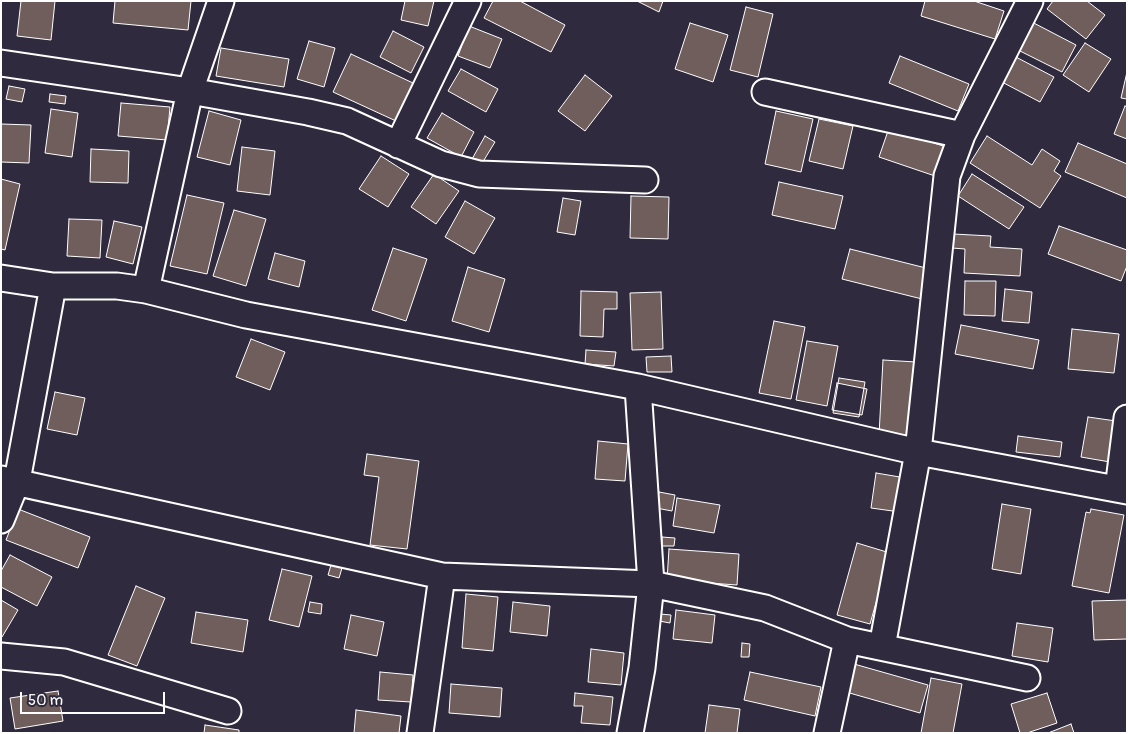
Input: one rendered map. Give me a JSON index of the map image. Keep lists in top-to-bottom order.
{
  "scale_bar": "50 m"
}
